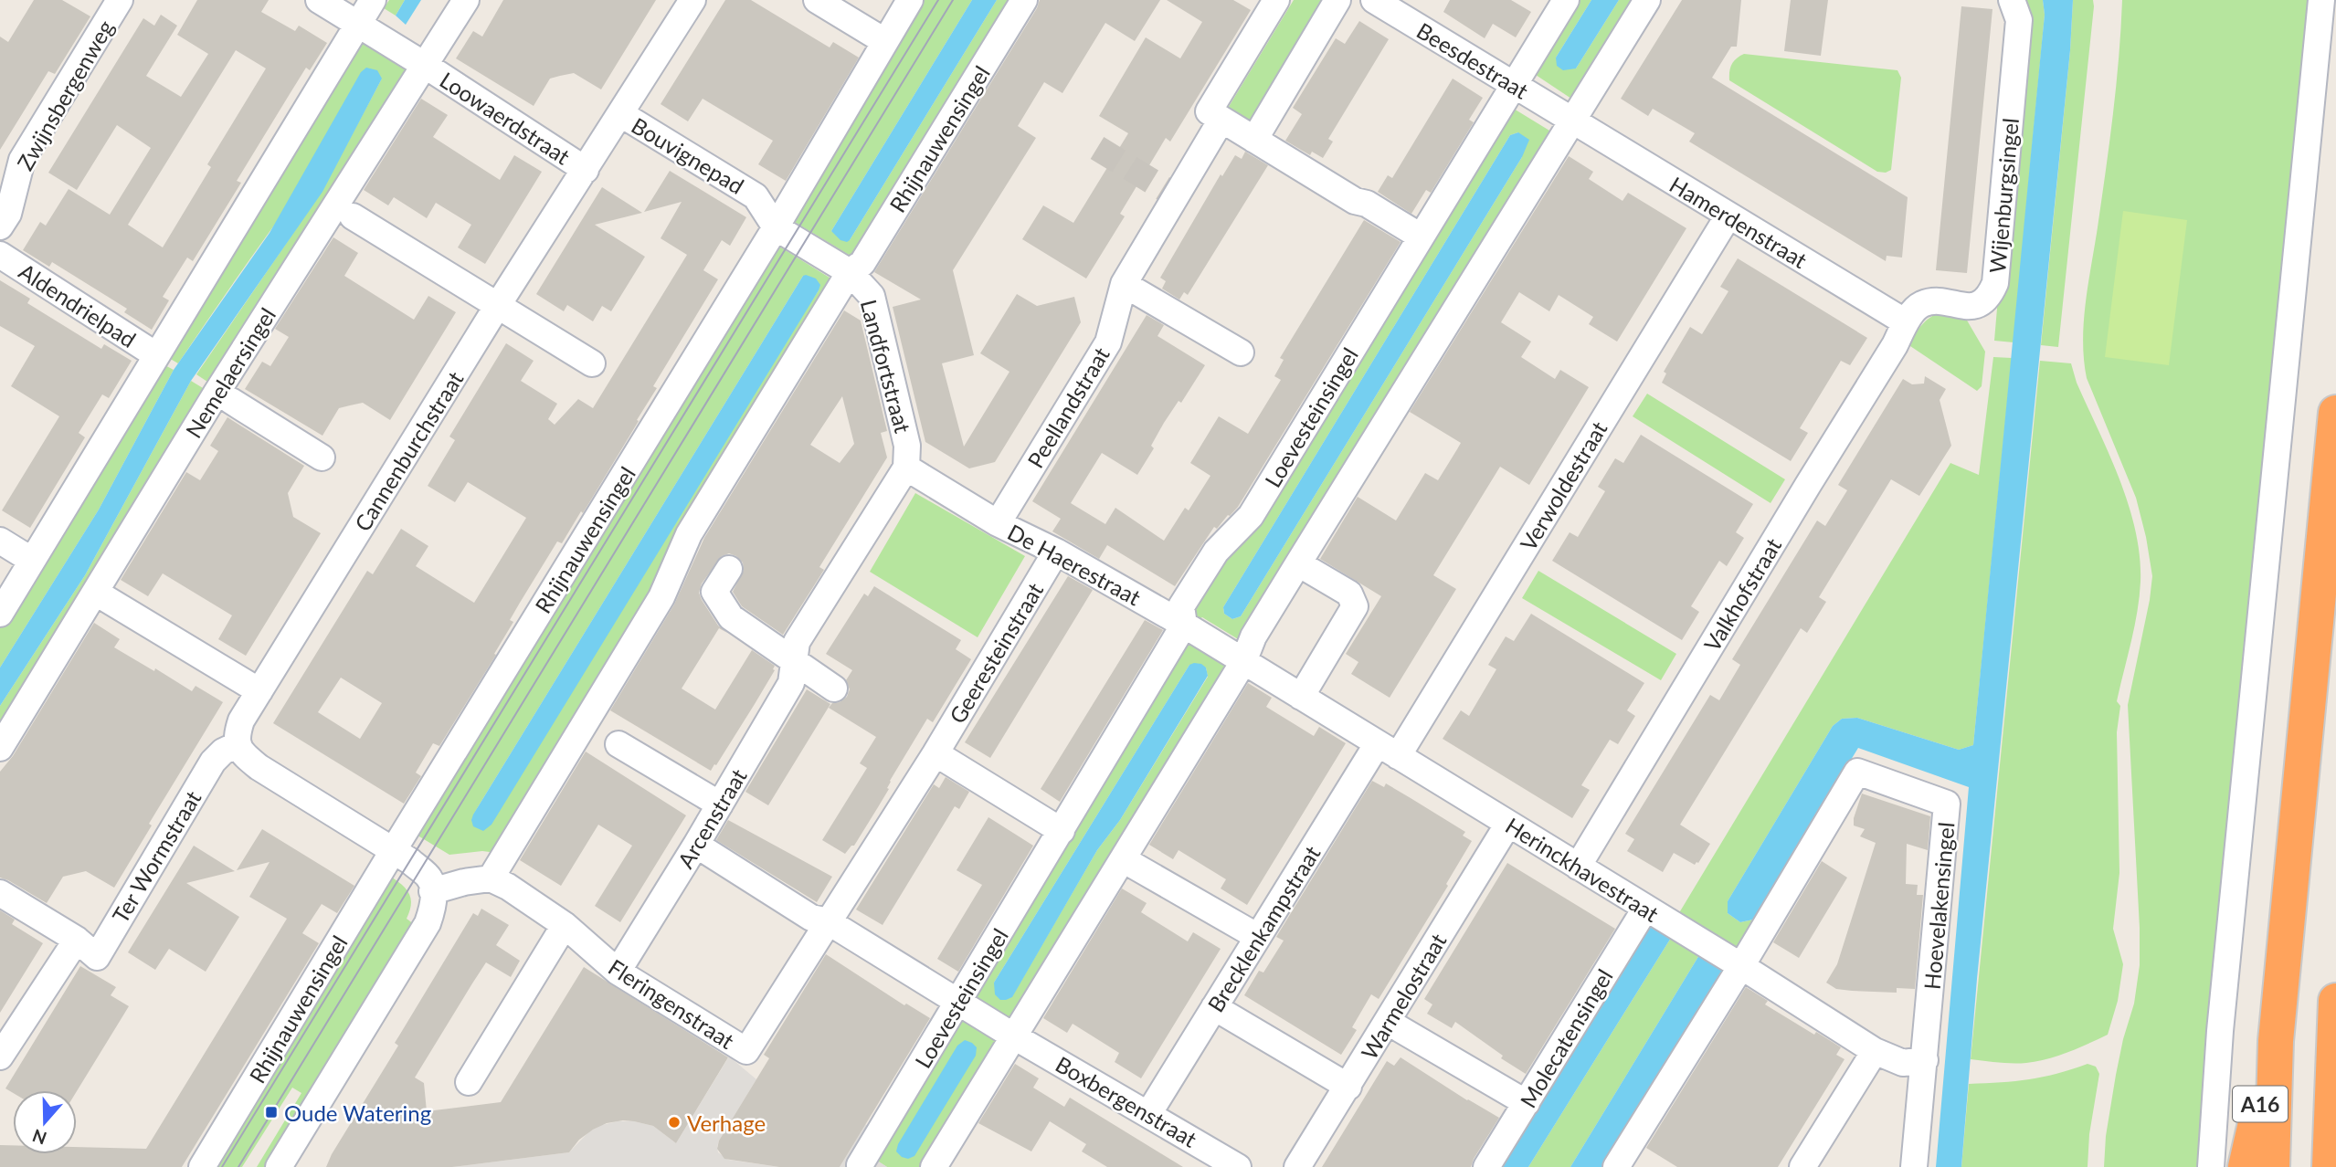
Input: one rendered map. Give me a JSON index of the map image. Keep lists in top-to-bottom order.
{
  "streets": {
    "highway": ["A16"],
    "street": [
      "Beesdestraat",
      "Zwijnsbergenweg",
      "Loowaerdstraat",
      "Rhijnauwensingel",
      "Bouvignepad",
      "Wijenburgsingel",
      "Hamerdenstraat",
      "Aldendrielpad",
      "Landfortstraat",
      "Nemelaersingel",
      "Peellandstraat",
      "Loevesteinsingel",
      "Cannenburchstraat",
      "Verwoldestraat",
      "De Haerestraat",
      "Valkhofstraat",
      "Geeresteinstraat",
      "Arcenstraat",
      "Ter Wormstraat",
      "Herinckhavestraat",
      "Hoevelakensingel",
      "Brecklenkampstraat",
      "Warmelostraat",
      "Fleringenstraat",
      "Molecatensingel",
      "Boxbergenstraat"
    ]
  },
  "crossings": [
    ["Beesdestraat", "Hamerdenstraat"],
    ["Beesdestraat", "Loevesteinsingel"],
    ["Loowaerdstraat", "Nemelaersingel"],
    ["Loowaerdstraat", "Cannenburchstraat"],
    ["Rhijnauwensingel", "Bouvignepad"],
    ["Rhijnauwensingel", "Landfortstraat"],
    ["Rhijnauwensingel", "Fleringenstraat"],
    ["Bouvignepad", "Cannenburchstraat"],
    ["Wijenburgsingel", "Hamerdenstraat"],
    ["Wijenburgsingel", "Valkhofstraat"],
    ["Hamerdenstraat", "Verwoldestraat"],
    ["Hamerdenstraat", "Valkhofstraat"],
    ["Landfortstraat", "De Haerestraat"],
    ["Landfortstraat", "Arcenstraat"],
    ["Peellandstraat", "De Haerestraat"],
    ["Loevesteinsingel", "De Haerestraat"],
    ["Loevesteinsingel", "Boxbergenstraat"],
    ["Cannenburchstraat", "Ter Wormstraat"],
    ["Verwoldestraat", "Herinckhavestraat"],
    ["Verwoldestraat", "Brecklenkampstraat"],
    ["De Haerestraat", "Geeresteinstraat"],
    ["De Haerestraat", "Arcenstraat"],
    ["De Haerestraat", "Herinckhavestraat"],
    ["Valkhofstraat", "Herinckhavestraat"],
    ["Geeresteinstraat", "Fleringenstraat"],
    ["Arcenstraat", "Fleringenstraat"],
    ["Herinckhavestraat", "Hoevelakensingel"],
    ["Herinckhavestraat", "Brecklenkampstraat"],
    ["Herinckhavestraat", "Warmelostraat"],
    ["Herinckhavestraat", "Molecatensingel"],
    ["Brecklenkampstraat", "Boxbergenstraat"]
  ],
  "places": {
    "transit": ["Oude Watering"],
    "other": ["Verhage"]
  },
  "north": "bottom"
}
